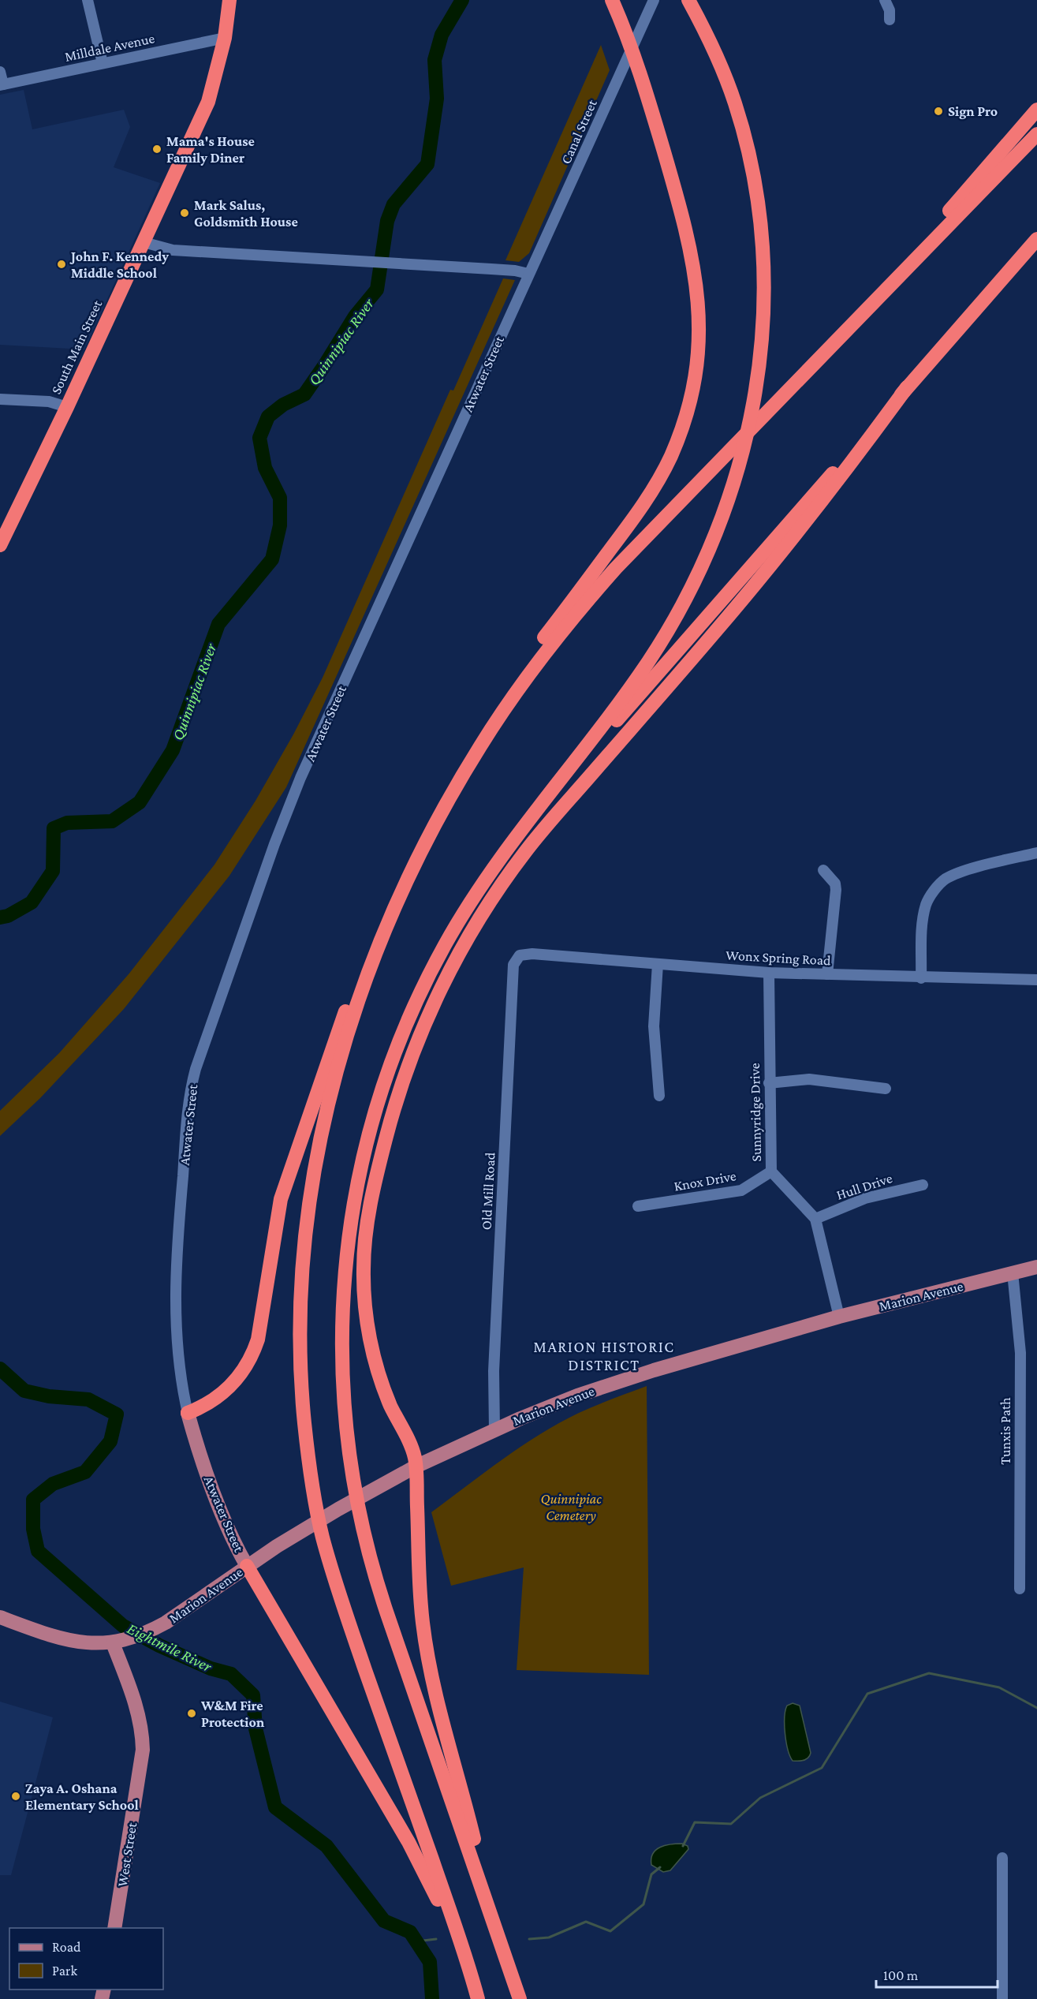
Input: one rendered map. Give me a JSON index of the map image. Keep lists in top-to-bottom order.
{
  "streets": {
    "highway": ["South Main Street"],
    "main road": ["Atwater Street", "Marion Avenue", "West Street"],
    "street": [
      "Milldale Avenue",
      "Canal Street",
      "Wonx Spring Road",
      "Sunnyridge Drive",
      "Knox Drive",
      "Hull Drive",
      "Old Mill Road",
      "Tunxis Path"
    ]
  },
  "crossings": [
    ["Milldale Avenue", "South Main Street"],
    ["Canal Street", "Atwater Street"],
    ["Atwater Street", "Marion Avenue"],
    ["Wonx Spring Road", "Sunnyridge Drive"],
    ["Wonx Spring Road", "Old Mill Road"],
    ["Sunnyridge Drive", "Knox Drive"],
    ["Sunnyridge Drive", "Hull Drive"],
    ["Sunnyridge Drive", "Marion Avenue"],
    ["Old Mill Road", "Marion Avenue"],
    ["Marion Avenue", "Tunxis Path"],
    ["Marion Avenue", "West Street"]
  ],
  "districts": ["MARION HISTORIC DISTRICT"],
  "water": ["Quinnipiac River", "Eightmile River"],
  "parks": ["Quinnipiac Cemetery"],
  "places": [
    "Sign Pro",
    "Mama's House Family Diner",
    "Mark Salus, Goldsmith House",
    "John F. Kennedy Middle School",
    "W&M Fire Protection",
    "Zaya A. Oshana Elementary School"
  ],
  "legend": ["Road", "Park"],
  "scale_bar": "100 m"
}
